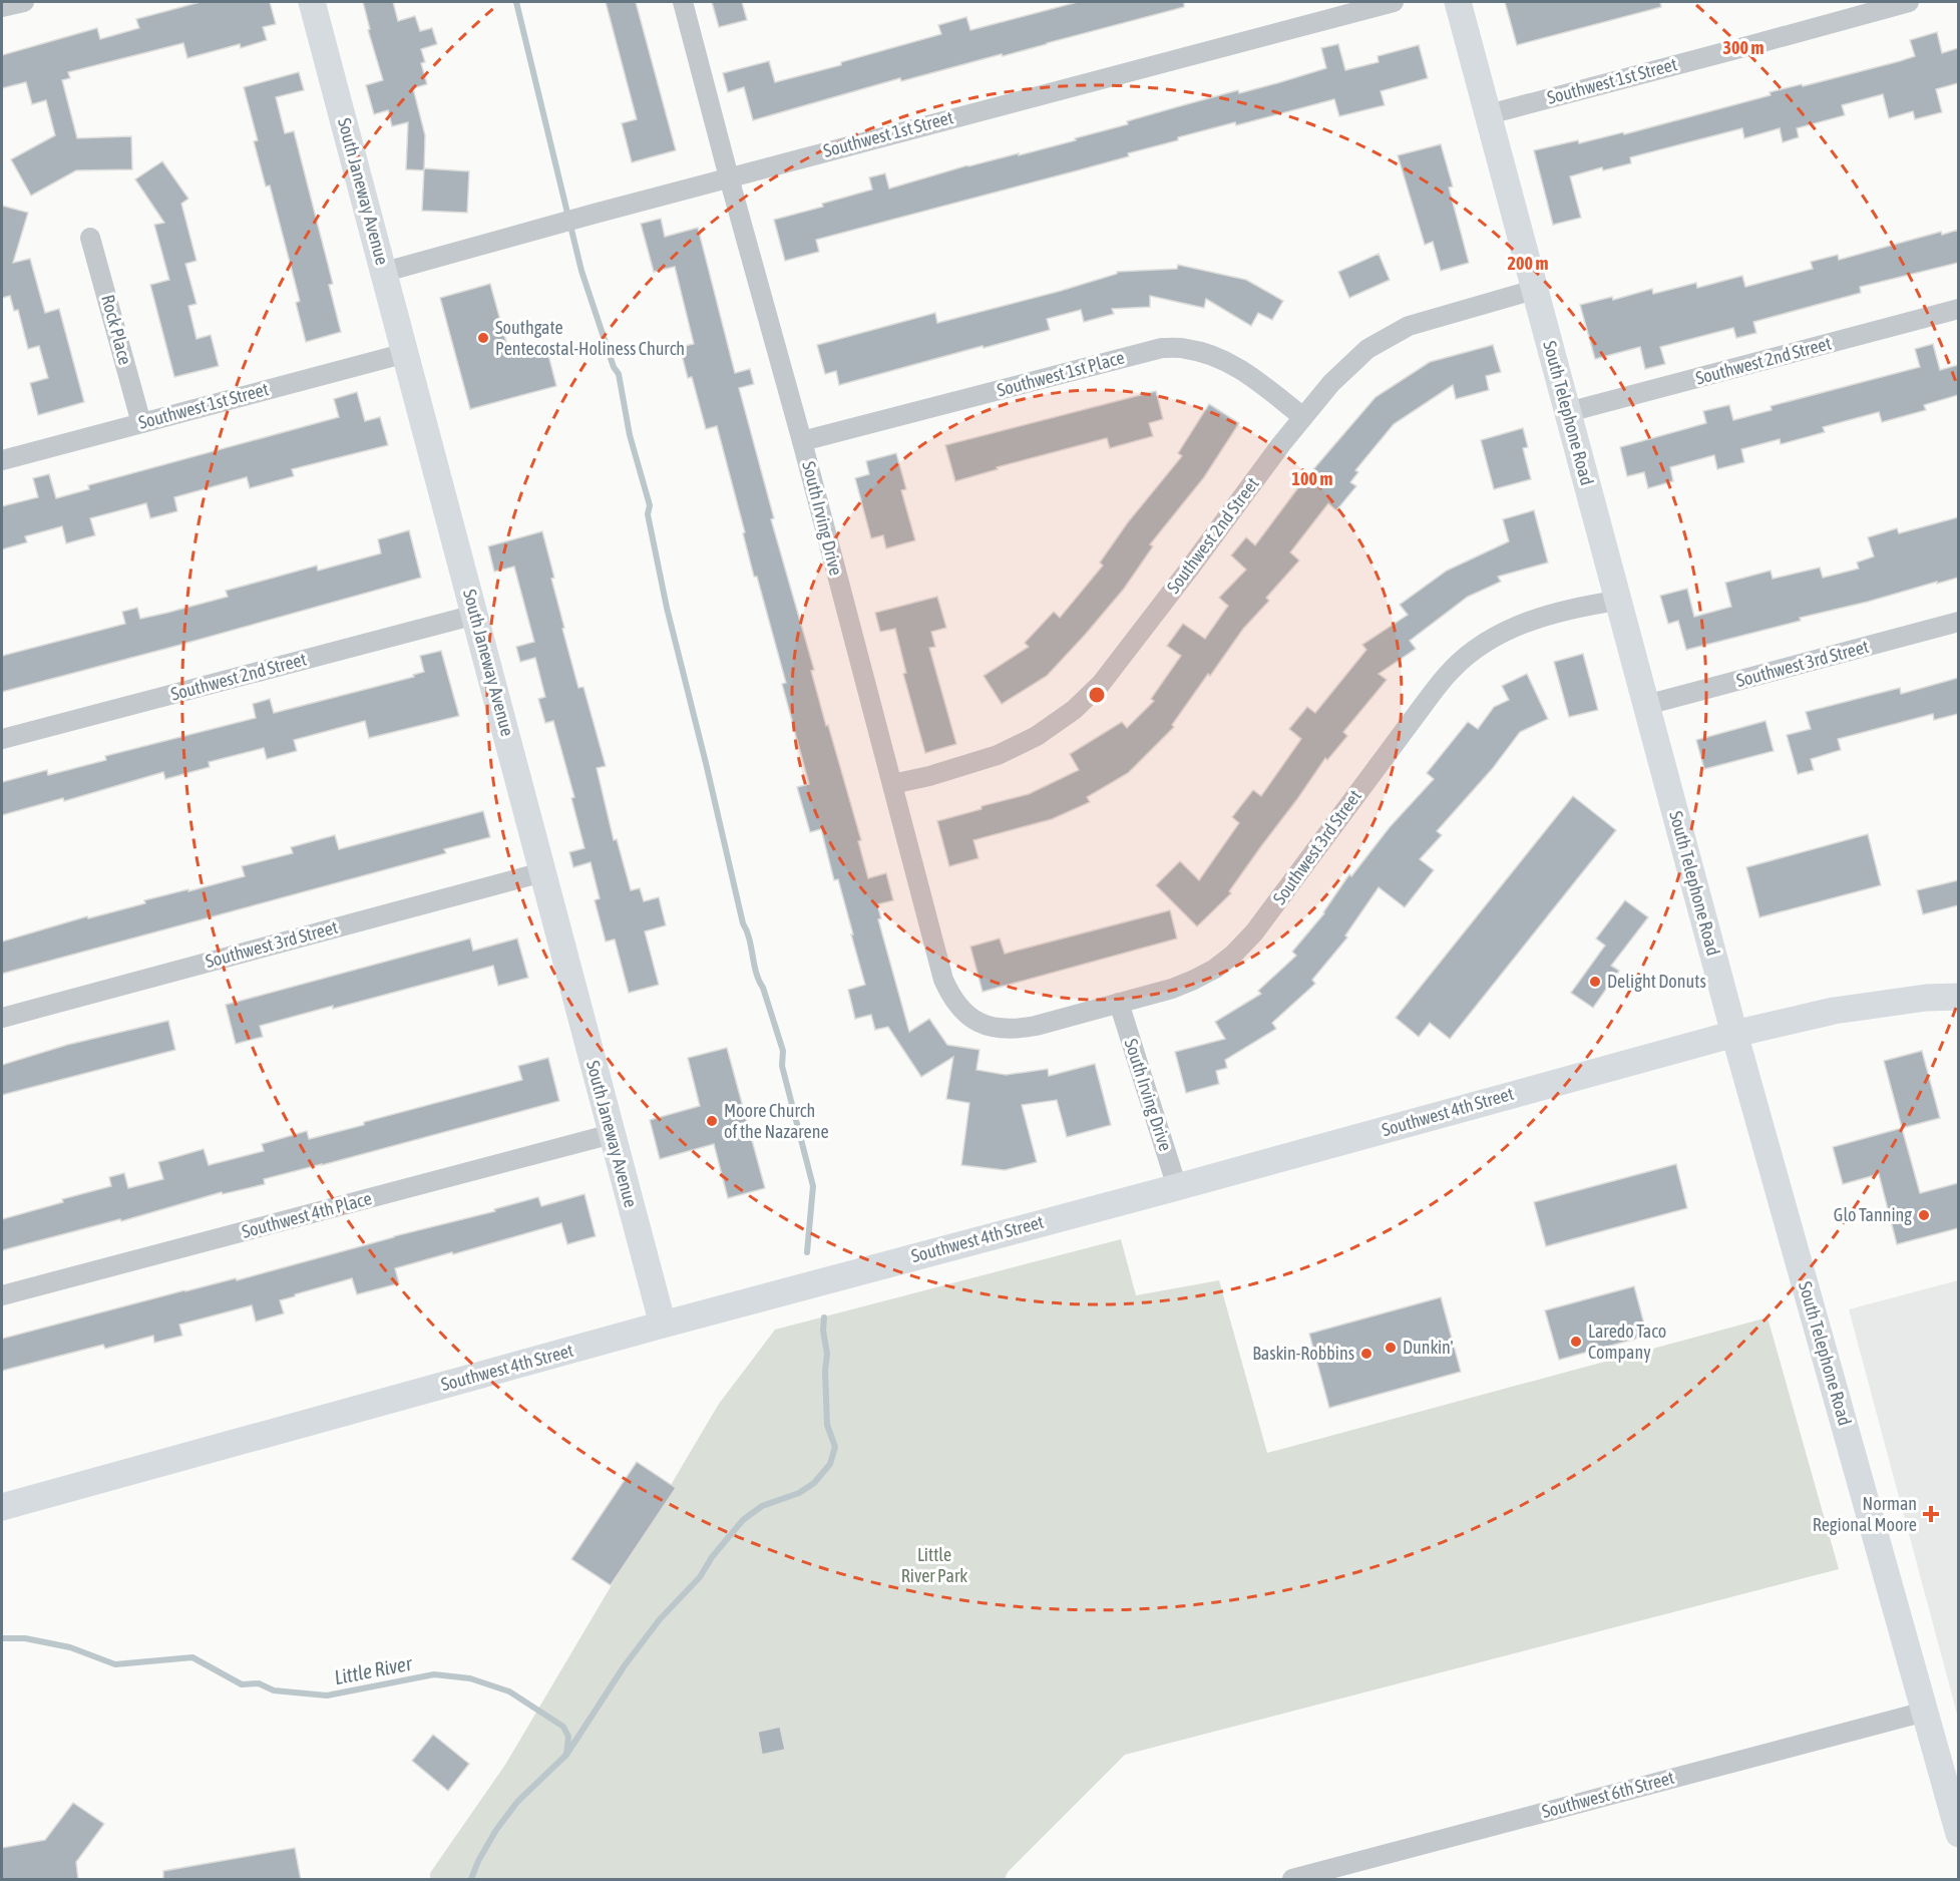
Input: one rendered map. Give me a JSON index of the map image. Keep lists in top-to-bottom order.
{
  "streets": {
    "main road": ["South Janeway Avenue", "South Telephone Road", "Southwest 4th Street"],
    "street": [
      "Southwest 1st Street",
      "Rock Place",
      "Southwest 2nd Street",
      "Southwest 1st Place",
      "South Irving Drive",
      "Southwest 3rd Street",
      "Southwest 4th Place",
      "Southwest 6th Street"
    ]
  },
  "crossings": [
    ["Southwest 1st Street", "South Janeway Avenue"],
    ["Southwest 1st Street", "Rock Place"],
    ["Southwest 1st Street", "South Telephone Road"],
    ["Southwest 1st Street", "South Irving Drive"],
    ["South Janeway Avenue", "Southwest 2nd Street"],
    ["South Janeway Avenue", "Southwest 3rd Street"],
    ["South Janeway Avenue", "Southwest 4th Street"],
    ["South Janeway Avenue", "Southwest 4th Place"],
    ["Southwest 2nd Street", "Southwest 1st Place"],
    ["Southwest 2nd Street", "South Telephone Road"],
    ["Southwest 2nd Street", "South Irving Drive"],
    ["Southwest 1st Place", "South Irving Drive"],
    ["South Telephone Road", "Southwest 3rd Street"],
    ["South Telephone Road", "Southwest 4th Street"],
    ["South Telephone Road", "Southwest 6th Street"],
    ["South Irving Drive", "Southwest 3rd Street"],
    ["South Irving Drive", "Southwest 4th Street"]
  ],
  "water": ["Little River"],
  "parks": ["Little River Park"],
  "places": {
    "other": [
      "Southgate Pentecostal-Holiness Church",
      "Delight Donuts",
      "Moore Church of the Nazarene",
      "Glo Tanning",
      "Laredo Taco Company",
      "Dunkin'",
      "Baskin-Robbins"
    ],
    "health": ["Norman Regional Moore"]
  },
  "rings": ["300 m", "200 m", "100 m"]
}
